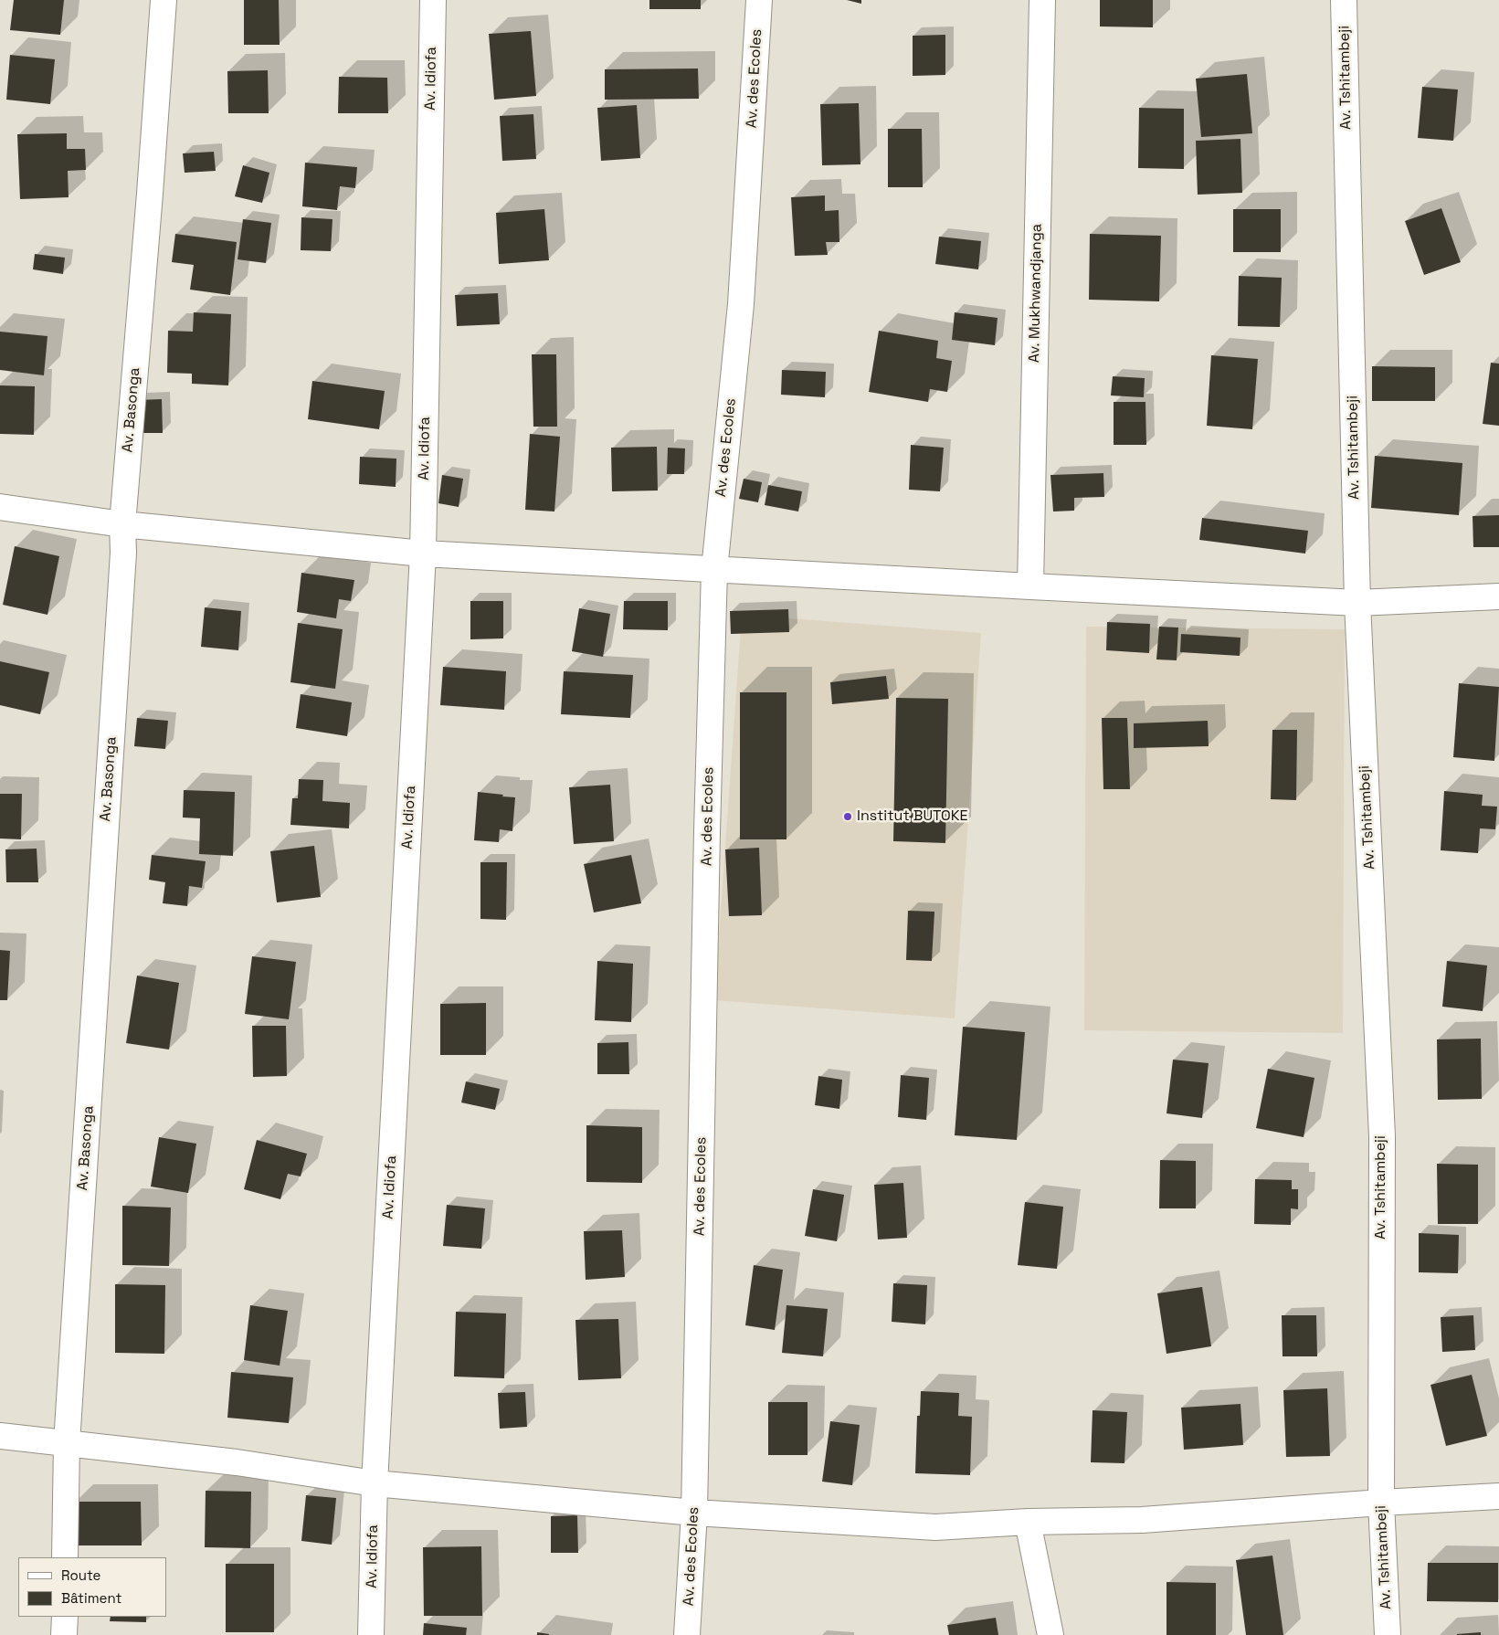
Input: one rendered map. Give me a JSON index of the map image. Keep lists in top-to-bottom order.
{
  "streets": {
    "street": [
      "Av. Tshitambeji",
      "Av. Idiofa",
      "Av. des Ecoles",
      "Av. Mukhwandjanga",
      "Av. Basonga"
    ]
  },
  "places": ["Institut BUTOKE"],
  "legend": ["Route", "Bâtiment"]
}
